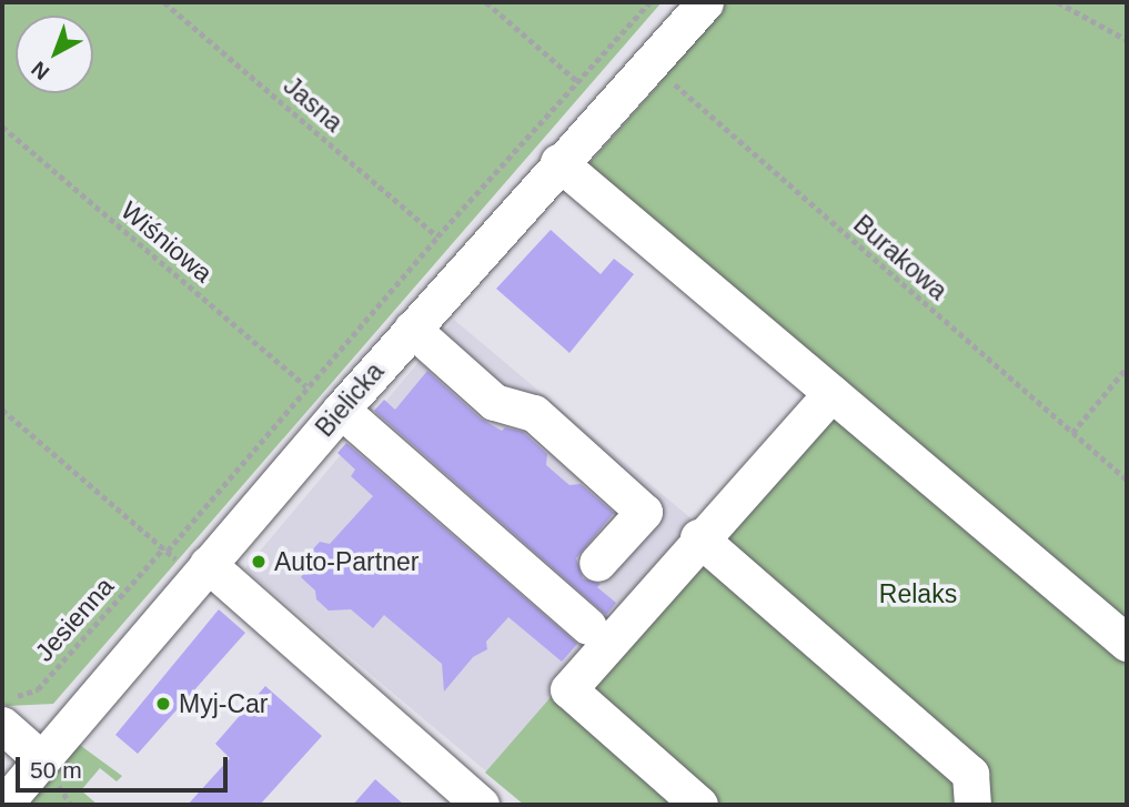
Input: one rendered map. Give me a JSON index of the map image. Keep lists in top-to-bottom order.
{
  "streets": {
    "street": ["Bielicka"],
    "path": [
      "Jasna",
      "Wiśniowa",
      "Burakowa",
      "Jesienna"
    ]
  },
  "crossings": [
    ["Jasna", "Jesienna"],
    ["Wiśniowa", "Jesienna"],
    ["Burakowa", "Bielicka"]
  ],
  "parks": ["Relaks"],
  "places": ["Auto-Partner", "Myj-Car"],
  "scale_bar": "50 m",
  "north": "bottom left"
}
